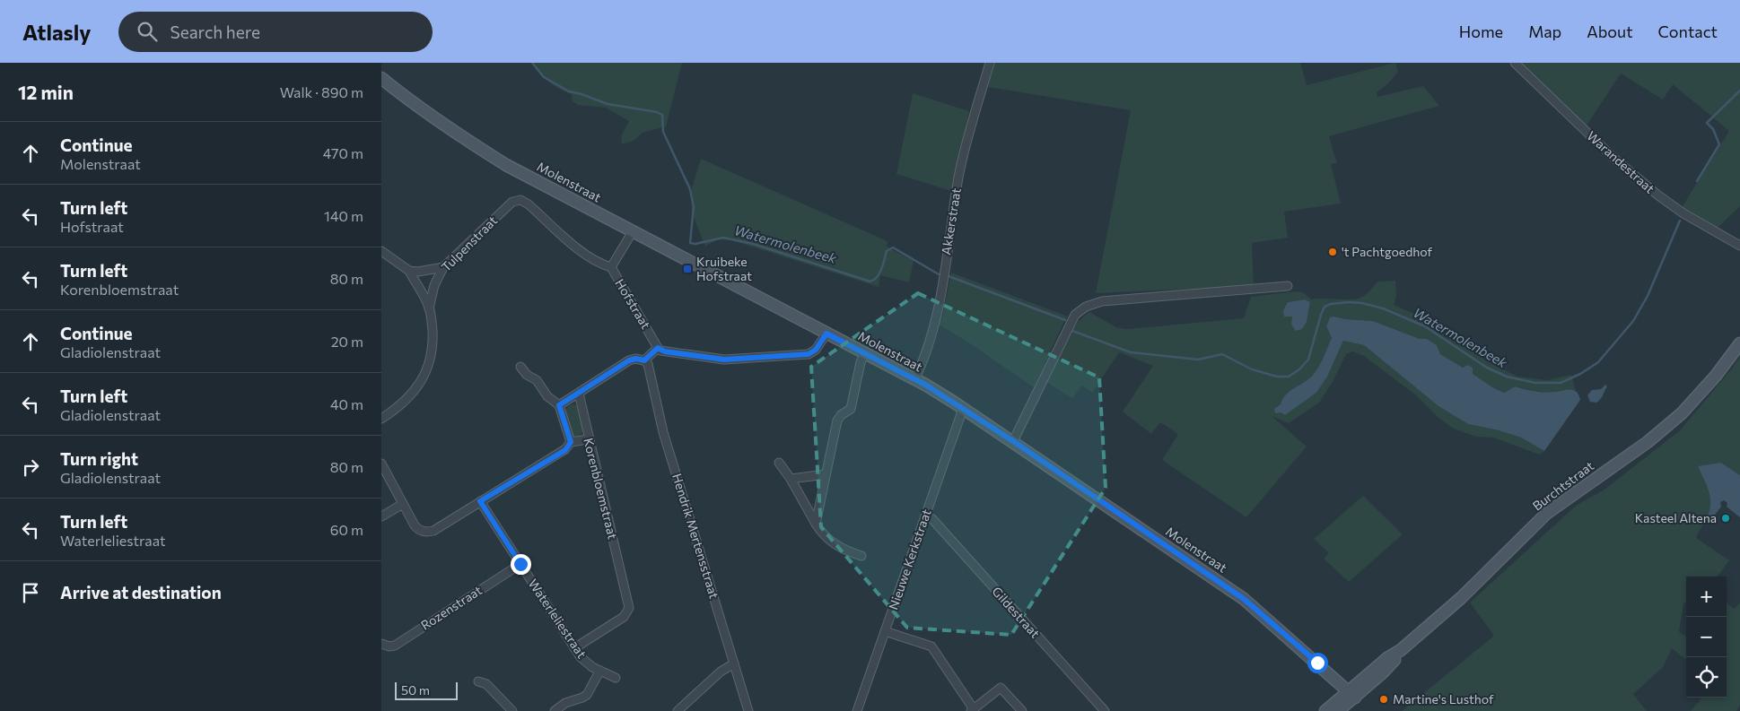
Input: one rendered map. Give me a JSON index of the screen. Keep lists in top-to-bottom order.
{
  "streets": {
    "street": [
      "Warandestraat",
      "Molenstraat",
      "Akkerstraat",
      "Tulpenstraat",
      "Hofstraat",
      "Burchtstraat",
      "Korenbloemstraat",
      "Hendrik Mertensstraat",
      "Nieuwe Kerkstraat",
      "Rozenstraat",
      "Gildestraat",
      "Waterleliestraat"
    ]
  },
  "crossings": [
    ["Molenstraat", "Akkerstraat"],
    ["Molenstraat", "Hofstraat"],
    ["Molenstraat", "Burchtstraat"],
    ["Molenstraat", "Nieuwe Kerkstraat"],
    ["Tulpenstraat", "Hofstraat"],
    ["Korenbloemstraat", "Waterleliestraat"],
    ["Nieuwe Kerkstraat", "Gildestraat"],
    ["Rozenstraat", "Waterleliestraat"]
  ],
  "water": ["Watermolenbeek"],
  "places": {
    "other": ["'t Pachtgoedhof", "Kasteel Altena", "Martine's Lusthof"],
    "transit": ["Kruibeke Hofstraat"]
  },
  "scale_bar": "50 m",
  "page": {
    "header": "Atlasly",
    "search": "Search here",
    "nav": [
      "Home",
      "Map",
      "About",
      "Contact"
    ],
    "heading": ["12 min", "Walk · 890 m"],
    "list": [
      ["Continue", "Molenstraat", "470 m"],
      ["Turn left", "Hofstraat", "140 m"],
      ["Turn left", "Korenbloemstraat", "80 m"],
      ["Continue", "Gladiolenstraat", "20 m"],
      ["Turn left", "Gladiolenstraat", "40 m"],
      ["Turn right", "Gladiolenstraat", "80 m"],
      ["Turn left", "Waterleliestraat", "60 m"],
      "Arrive at destination"
    ],
    "map_buttons": ["+", "−"],
    "scale": "50 m"
  }
}
